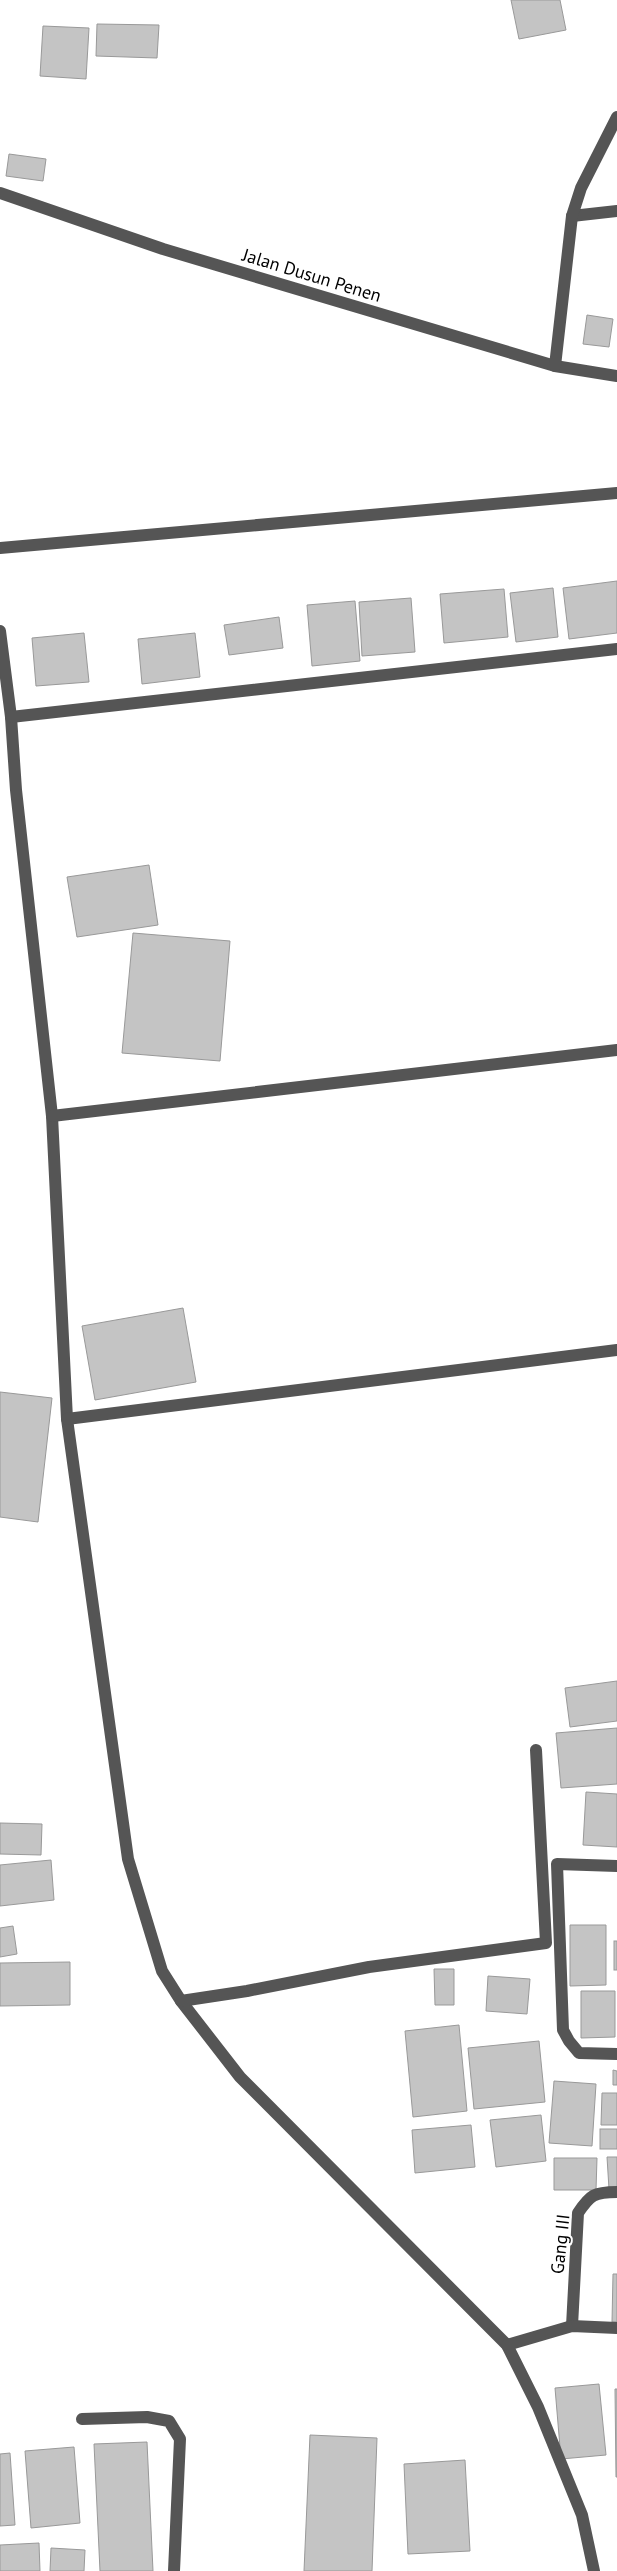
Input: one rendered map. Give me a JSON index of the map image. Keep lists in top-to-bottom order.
{
  "streets": {
    "street": ["Jalan Dusun Penen", "Gang III"]
  }
}
